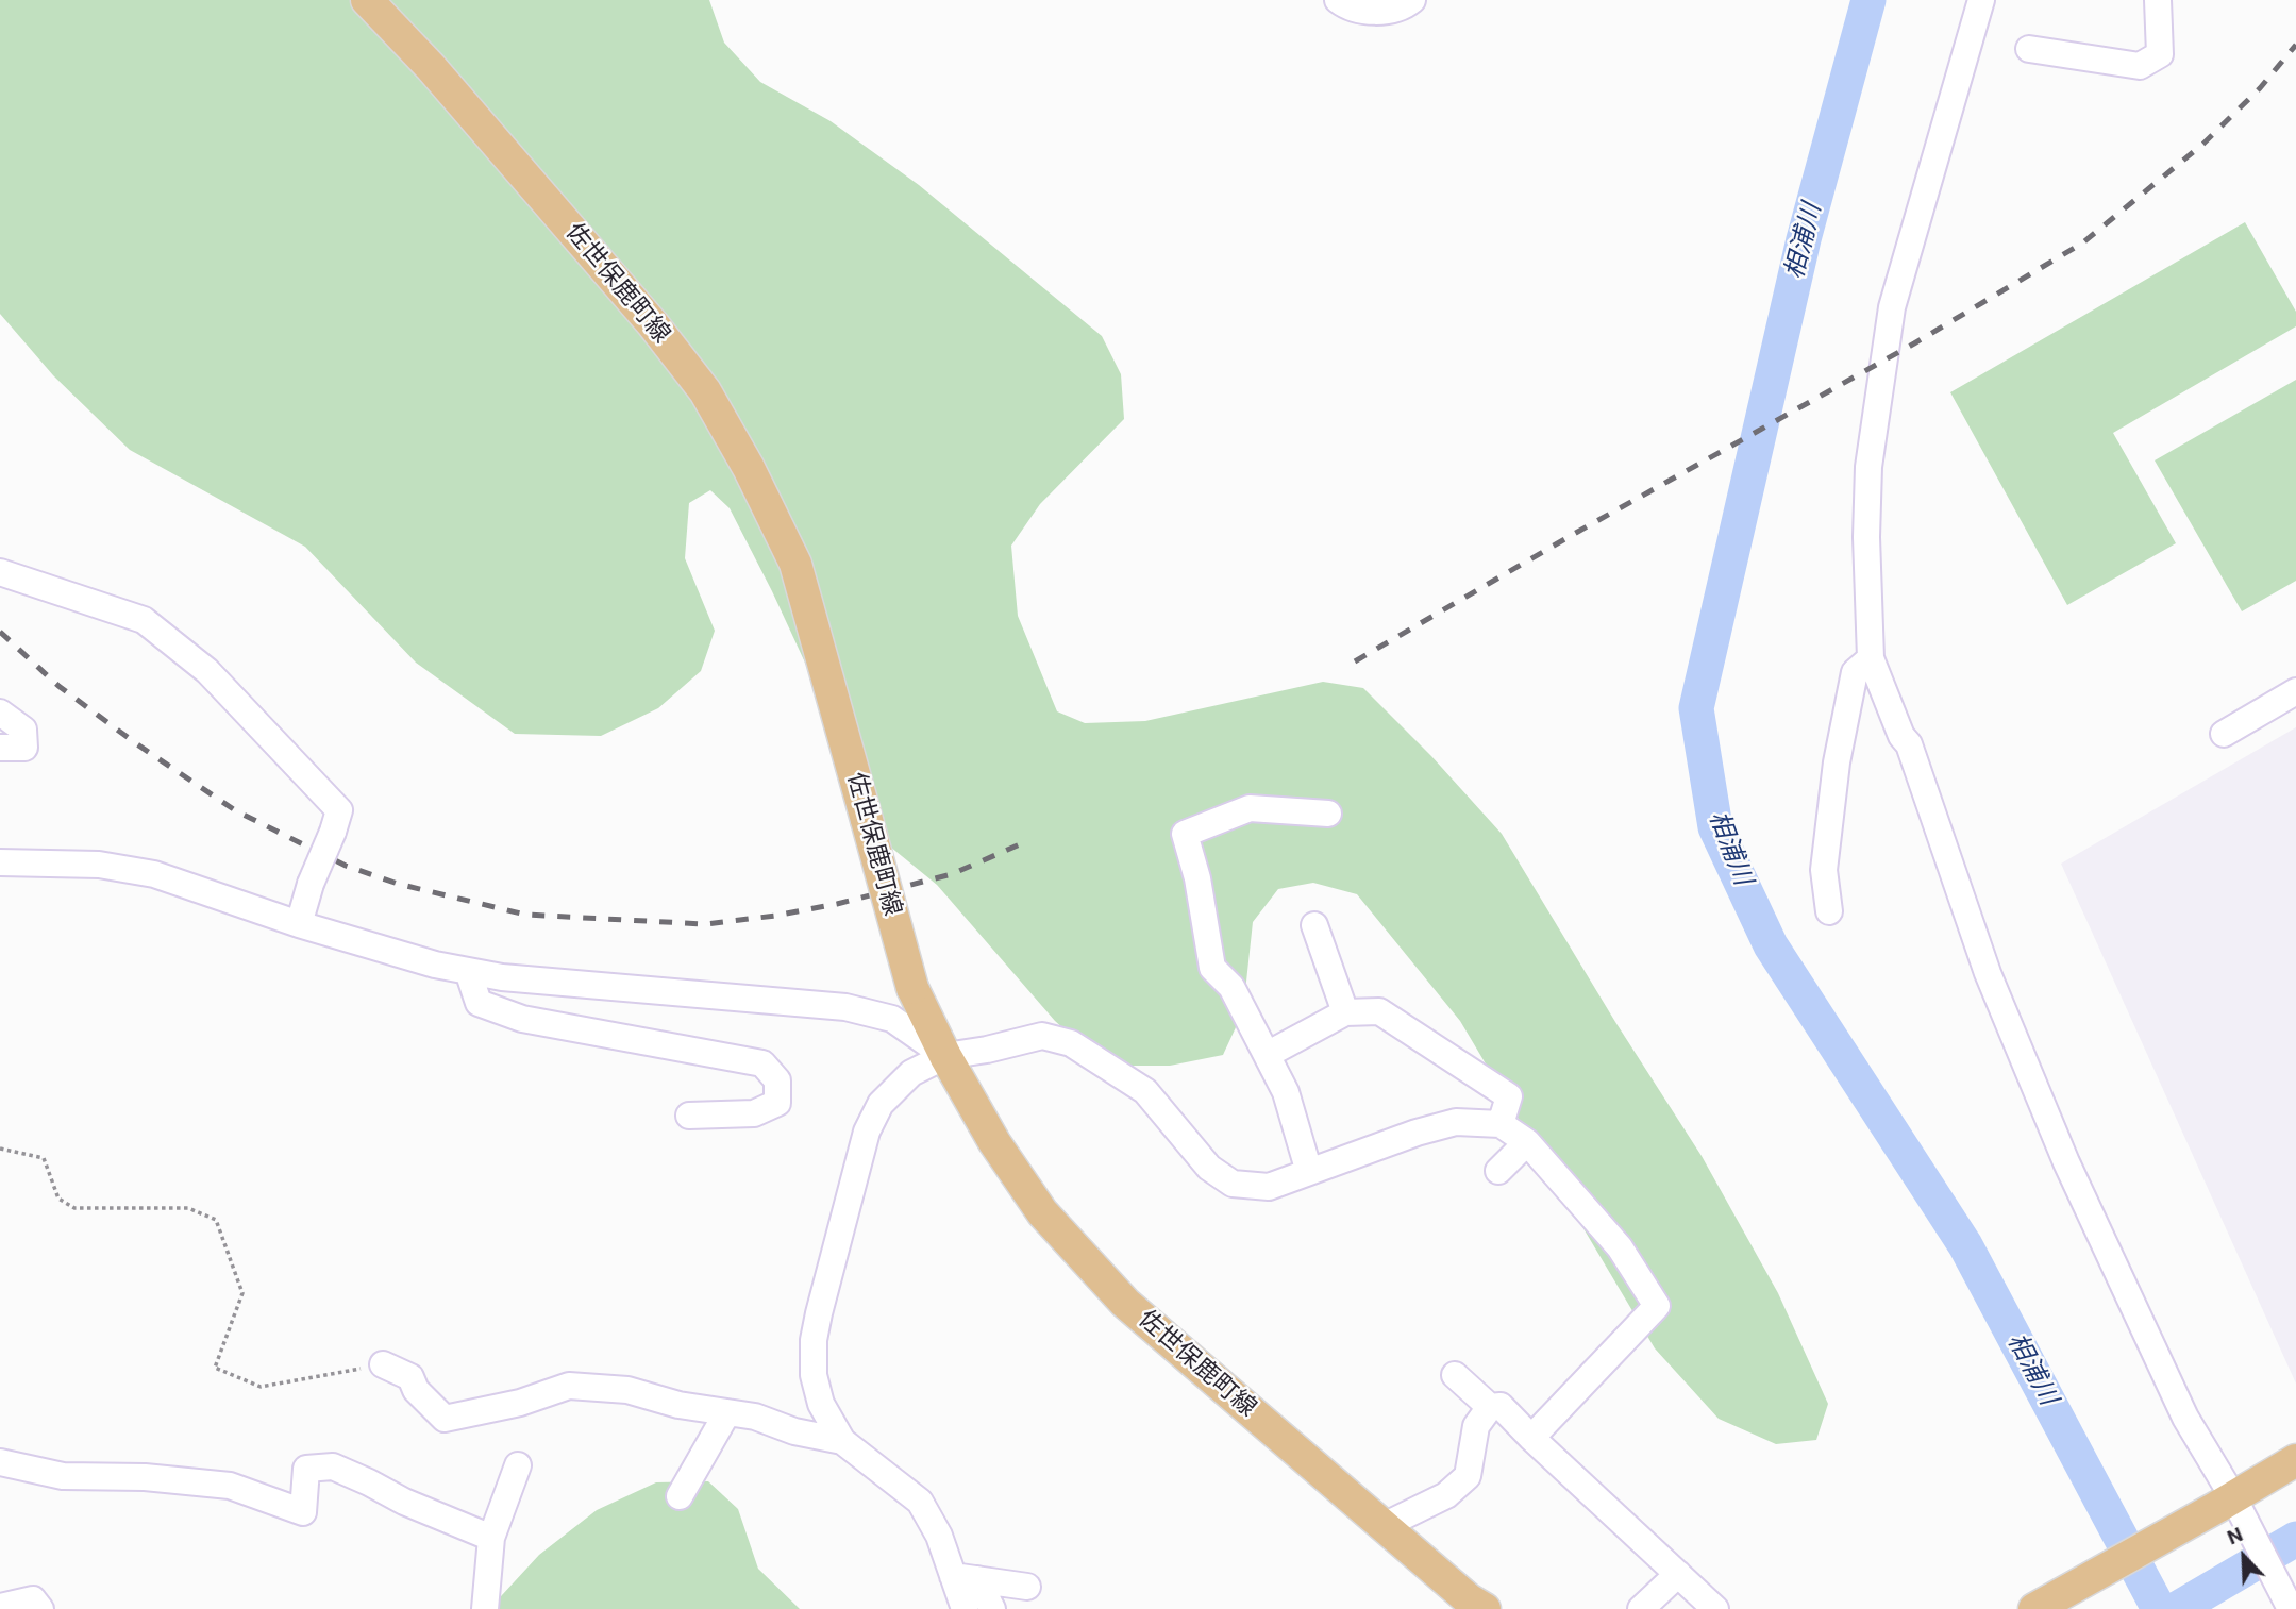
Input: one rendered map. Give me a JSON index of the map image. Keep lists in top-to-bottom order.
{
  "streets": {
    "main road": ["佐世保鹿町線"]
  },
  "water": ["相浦川"],
  "north": "top left"
}
